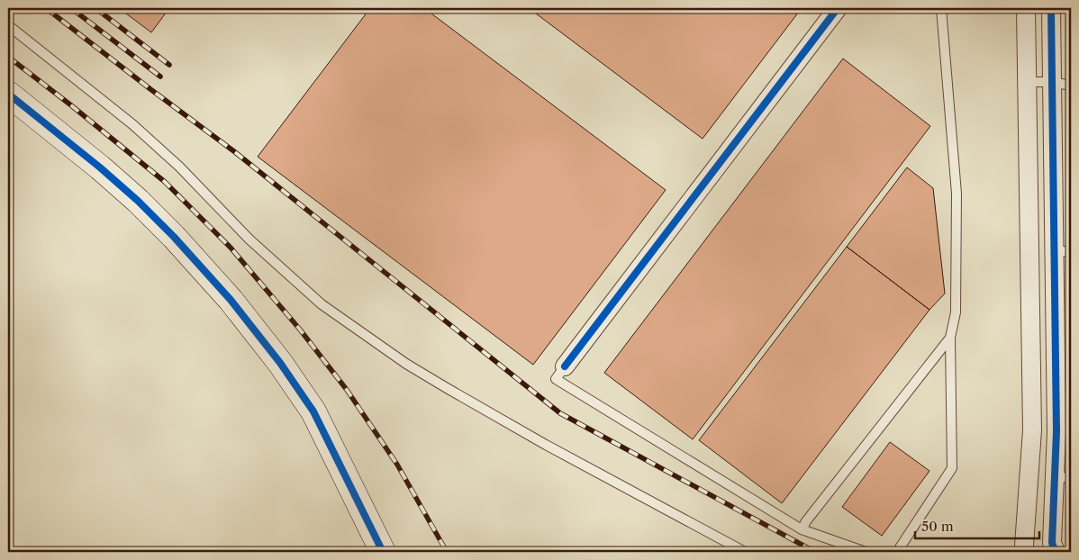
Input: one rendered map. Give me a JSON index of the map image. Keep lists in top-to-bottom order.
{
  "scale_bar": "50 m"
}
